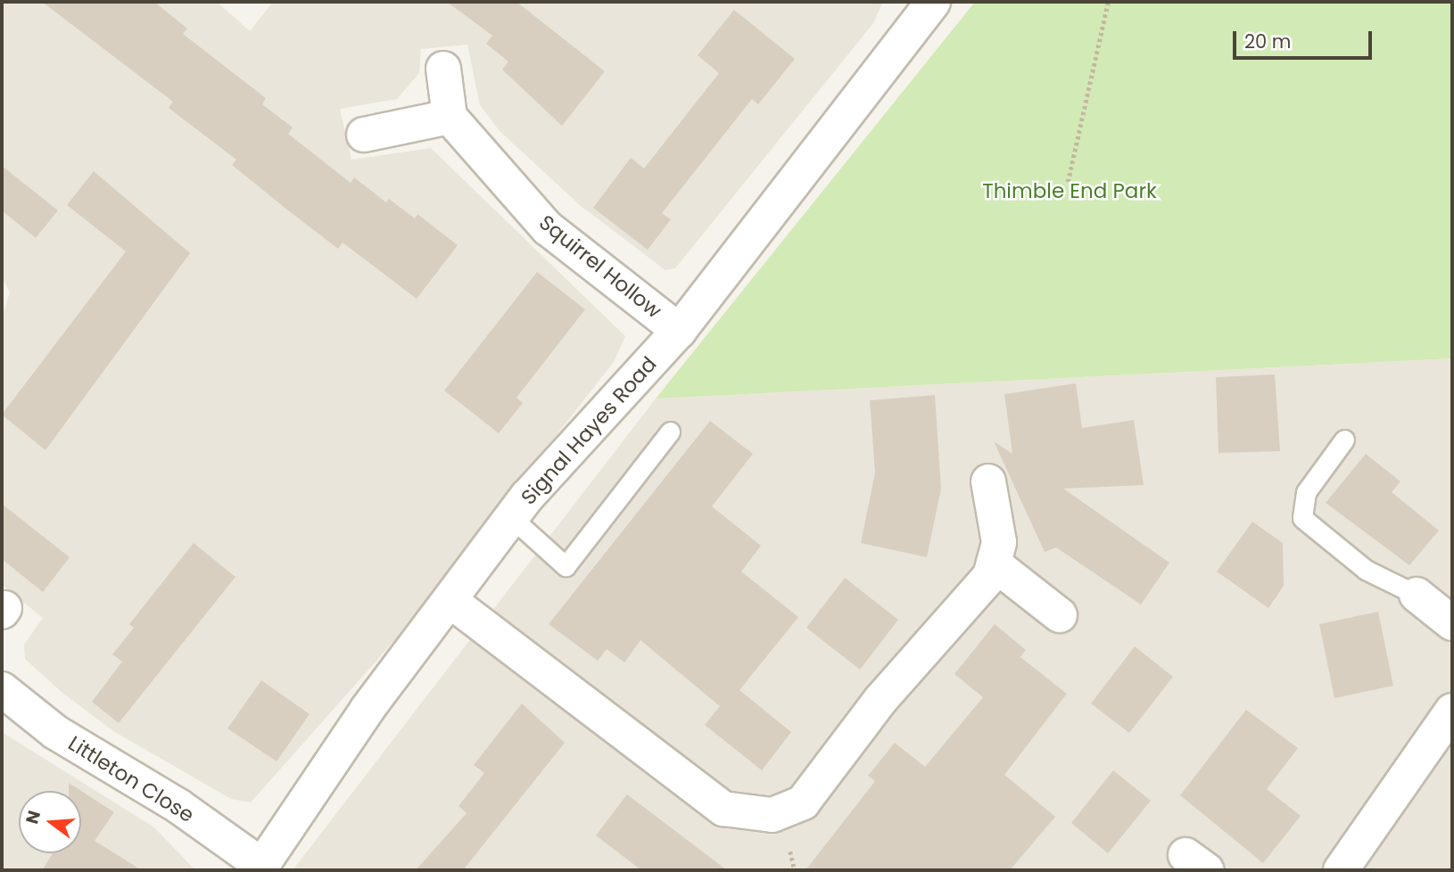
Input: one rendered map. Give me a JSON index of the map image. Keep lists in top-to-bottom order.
{
  "streets": {
    "street": ["Squirrel Hollow", "Signal Hayes Road", "Littleton Close"]
  },
  "crossings": [
    ["Squirrel Hollow", "Signal Hayes Road"],
    ["Signal Hayes Road", "Littleton Close"]
  ],
  "parks": ["Thimble End Park"],
  "scale_bar": "20 m",
  "north": "left"
}
